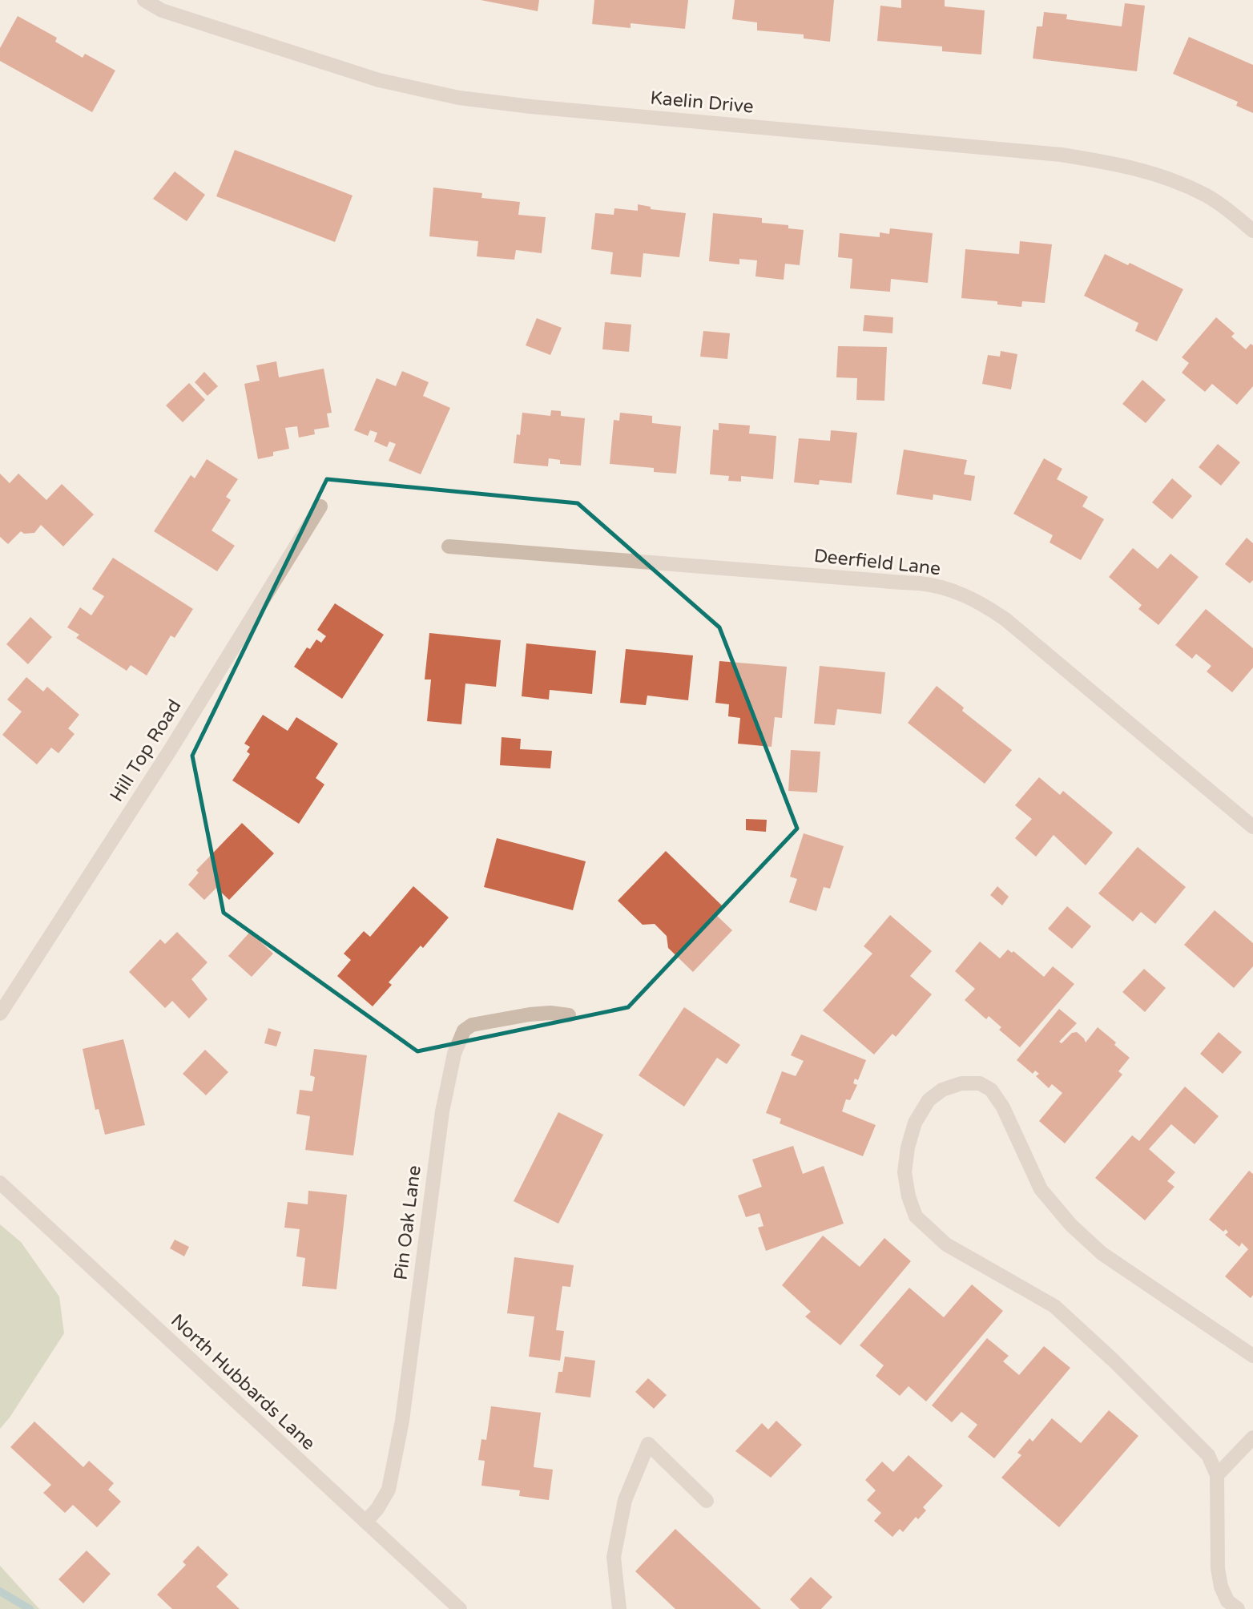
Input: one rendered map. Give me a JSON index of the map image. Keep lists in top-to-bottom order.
{
  "streets": {
    "street": [
      "Kaelin Drive",
      "Deerfield Lane",
      "Hill Top Road",
      "Pin Oak Lane",
      "North Hubbards Lane"
    ]
  },
  "crossings": [
    ["Pin Oak Lane", "North Hubbards Lane"]
  ]
}
